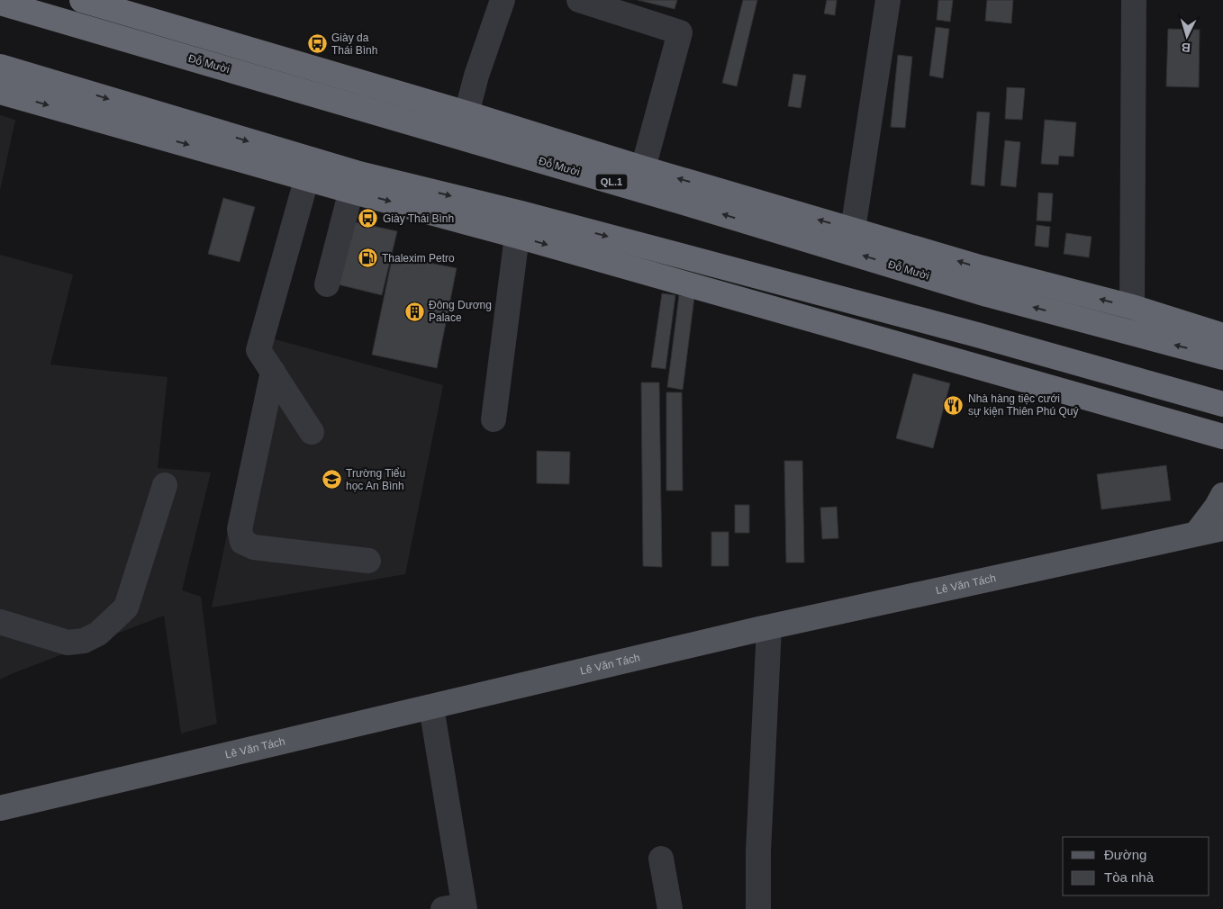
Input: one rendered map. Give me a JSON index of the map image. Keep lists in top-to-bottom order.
{
  "streets": {
    "highway": ["Đỗ Mười", "QL.1"],
    "main road": ["Lê Văn Tách"]
  },
  "places": {
    "bus stop": ["Giày da Thái Bình", "Giày Thái Bình"],
    "fuel station": ["Thalexim Petro"],
    "building": ["Đông Dương Palace"],
    "restaurant": ["Nhà hàng tiệc cưới sự kiện Thiên Phú Quý"],
    "school or university": ["Trường Tiểu học An Bình"]
  },
  "legend": ["Đường", "Tòa nhà"],
  "north": "bottom"
}
